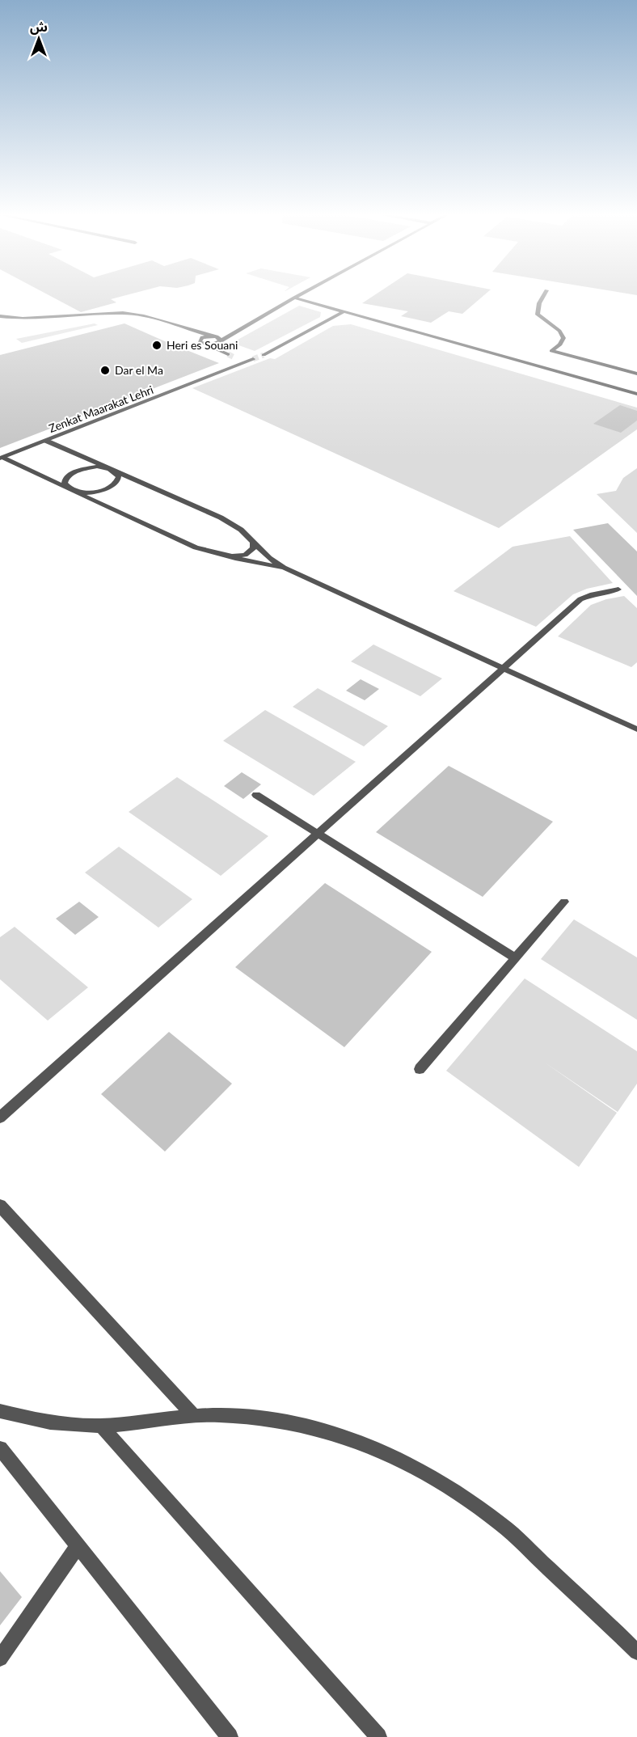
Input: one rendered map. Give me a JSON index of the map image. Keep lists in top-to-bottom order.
{
  "streets": {
    "street": ["Zenkat Maarakat Lehri"]
  },
  "places": ["Heri es Souani", "Dar el Ma"],
  "north": "top"
}
